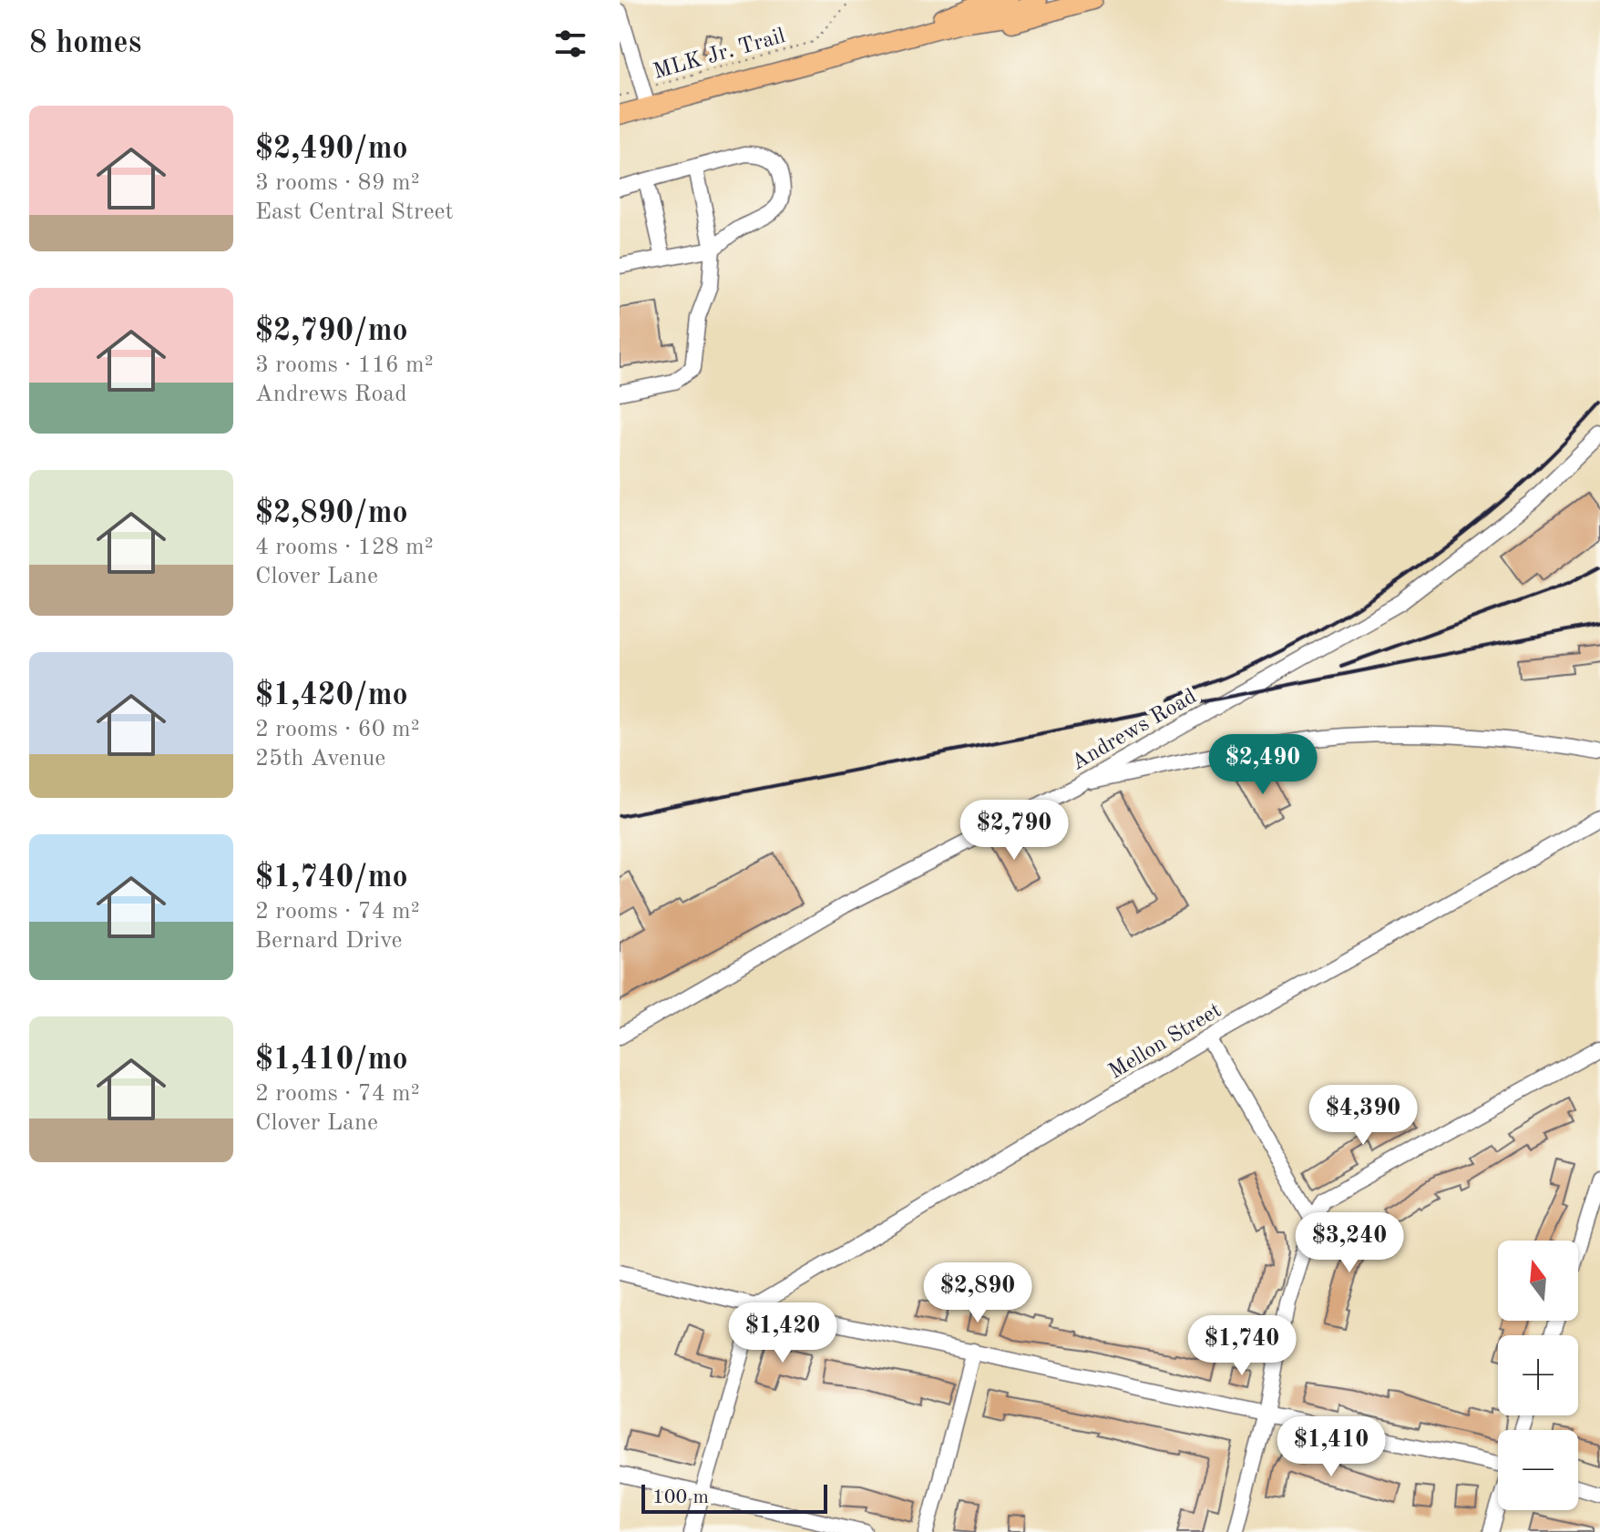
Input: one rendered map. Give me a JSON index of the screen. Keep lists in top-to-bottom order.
{
  "streets": {
    "street": ["Andrews Road", "Mellon Street"],
    "path": ["MLK Jr. Trail"]
  },
  "scale_bar": "100 m",
  "north": "top",
  "page": {
    "heading": "8 homes",
    "list": [
      {
        "name": "$2,490/mo",
        "note": "3 rooms · 89 m² · East Central Street"
      },
      {
        "name": "$2,790/mo",
        "note": "3 rooms · 116 m² · Andrews Road"
      },
      {
        "name": "$2,890/mo",
        "note": "4 rooms · 128 m² · Clover Lane"
      },
      {
        "name": "$1,420/mo",
        "note": "2 rooms · 60 m² · 25th Avenue"
      },
      {
        "name": "$1,740/mo",
        "note": "2 rooms · 74 m² · Bernard Drive"
      },
      {
        "name": "$1,410/mo",
        "note": "2 rooms · 74 m² · Clover Lane"
      }
    ],
    "price": [
      "$2,490",
      "$2,790",
      "$4,390",
      "$3,240",
      "$2,890",
      "$1,420",
      "$1,740",
      "$1,410"
    ],
    "map_buttons": ["+", "−"],
    "scale": "100 m"
  }
}
